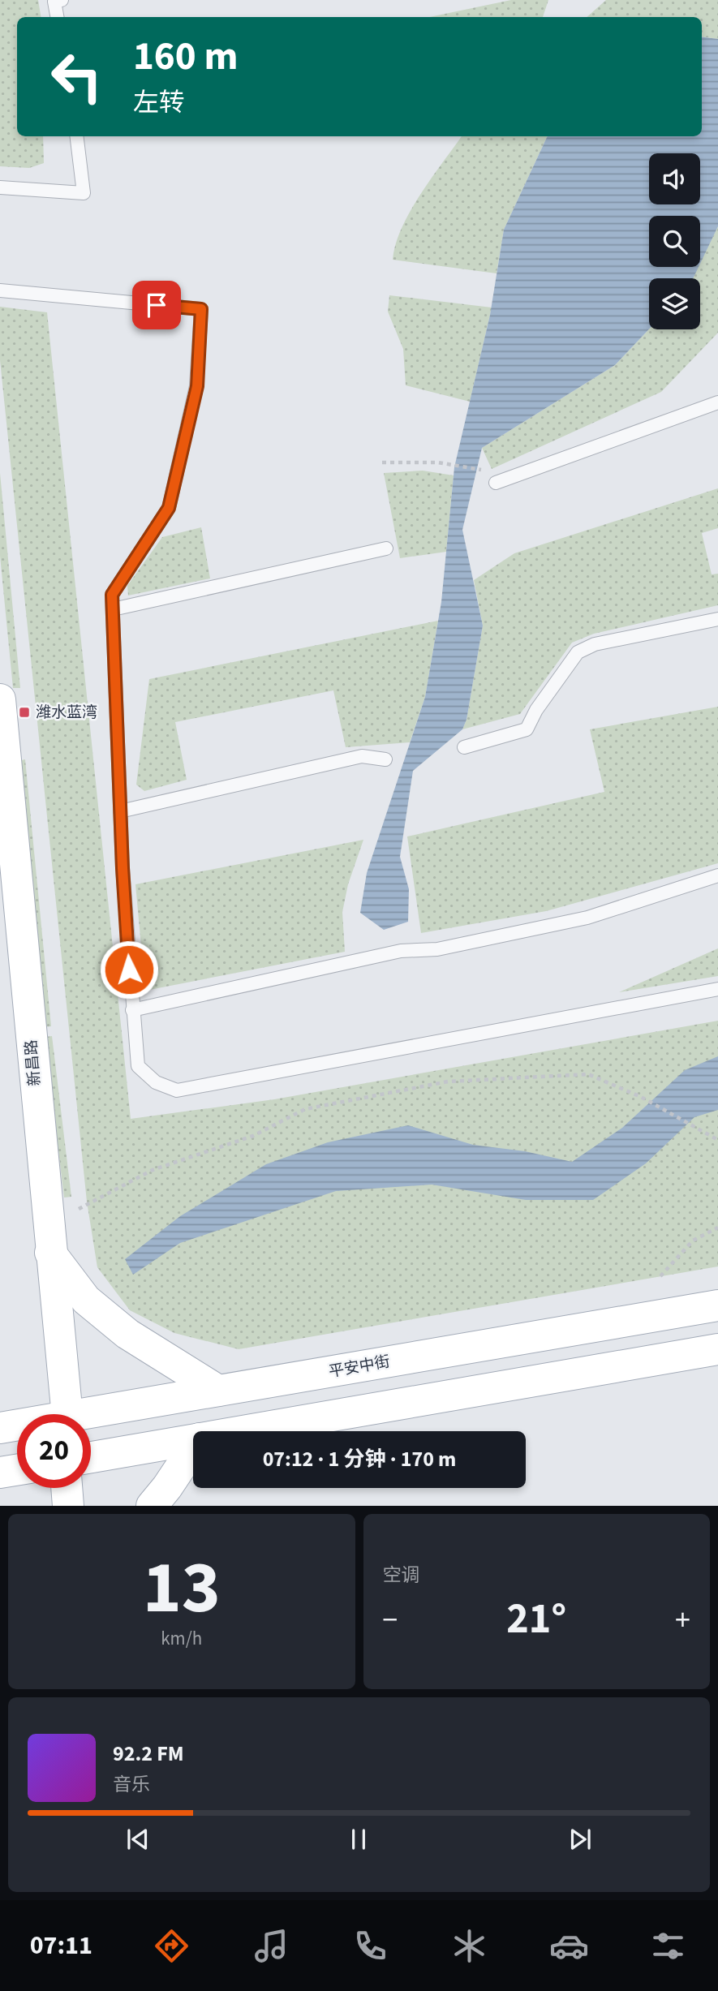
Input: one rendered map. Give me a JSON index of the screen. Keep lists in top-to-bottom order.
{
  "streets": {
    "main road": ["新昌路", "平安中街"]
  },
  "places": {
    "transit": ["潍水蓝湾"]
  },
  "page": {
    "turn": ["160 m", "左转"],
    "limit": "20",
    "trip": "07:12 · 1 分钟 · 170 m",
    "tile": [
      ["13", "km/h"],
      "空调"
    ],
    "heat": ["−", "21°", "+"],
    "song": ["92.2 FM", "音乐"],
    "tabs": "07:11"
  }
}
